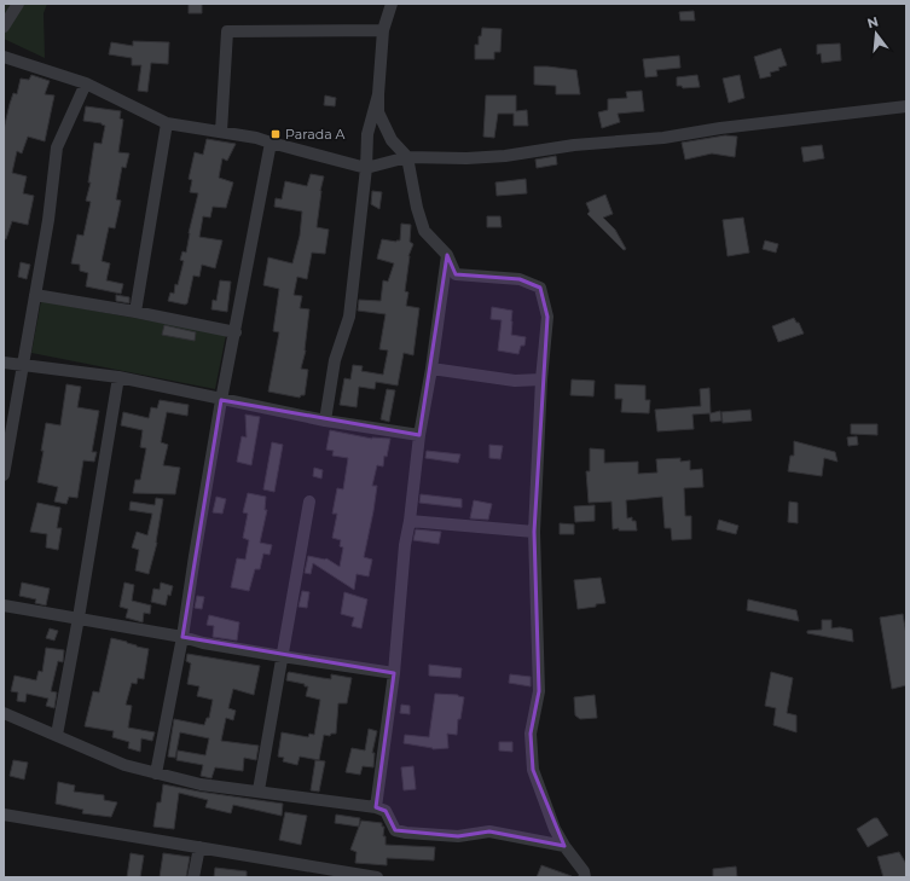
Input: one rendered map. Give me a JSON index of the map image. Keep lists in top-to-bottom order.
{
  "places": {
    "transit": ["Parada A"]
  },
  "north": "top"
}
